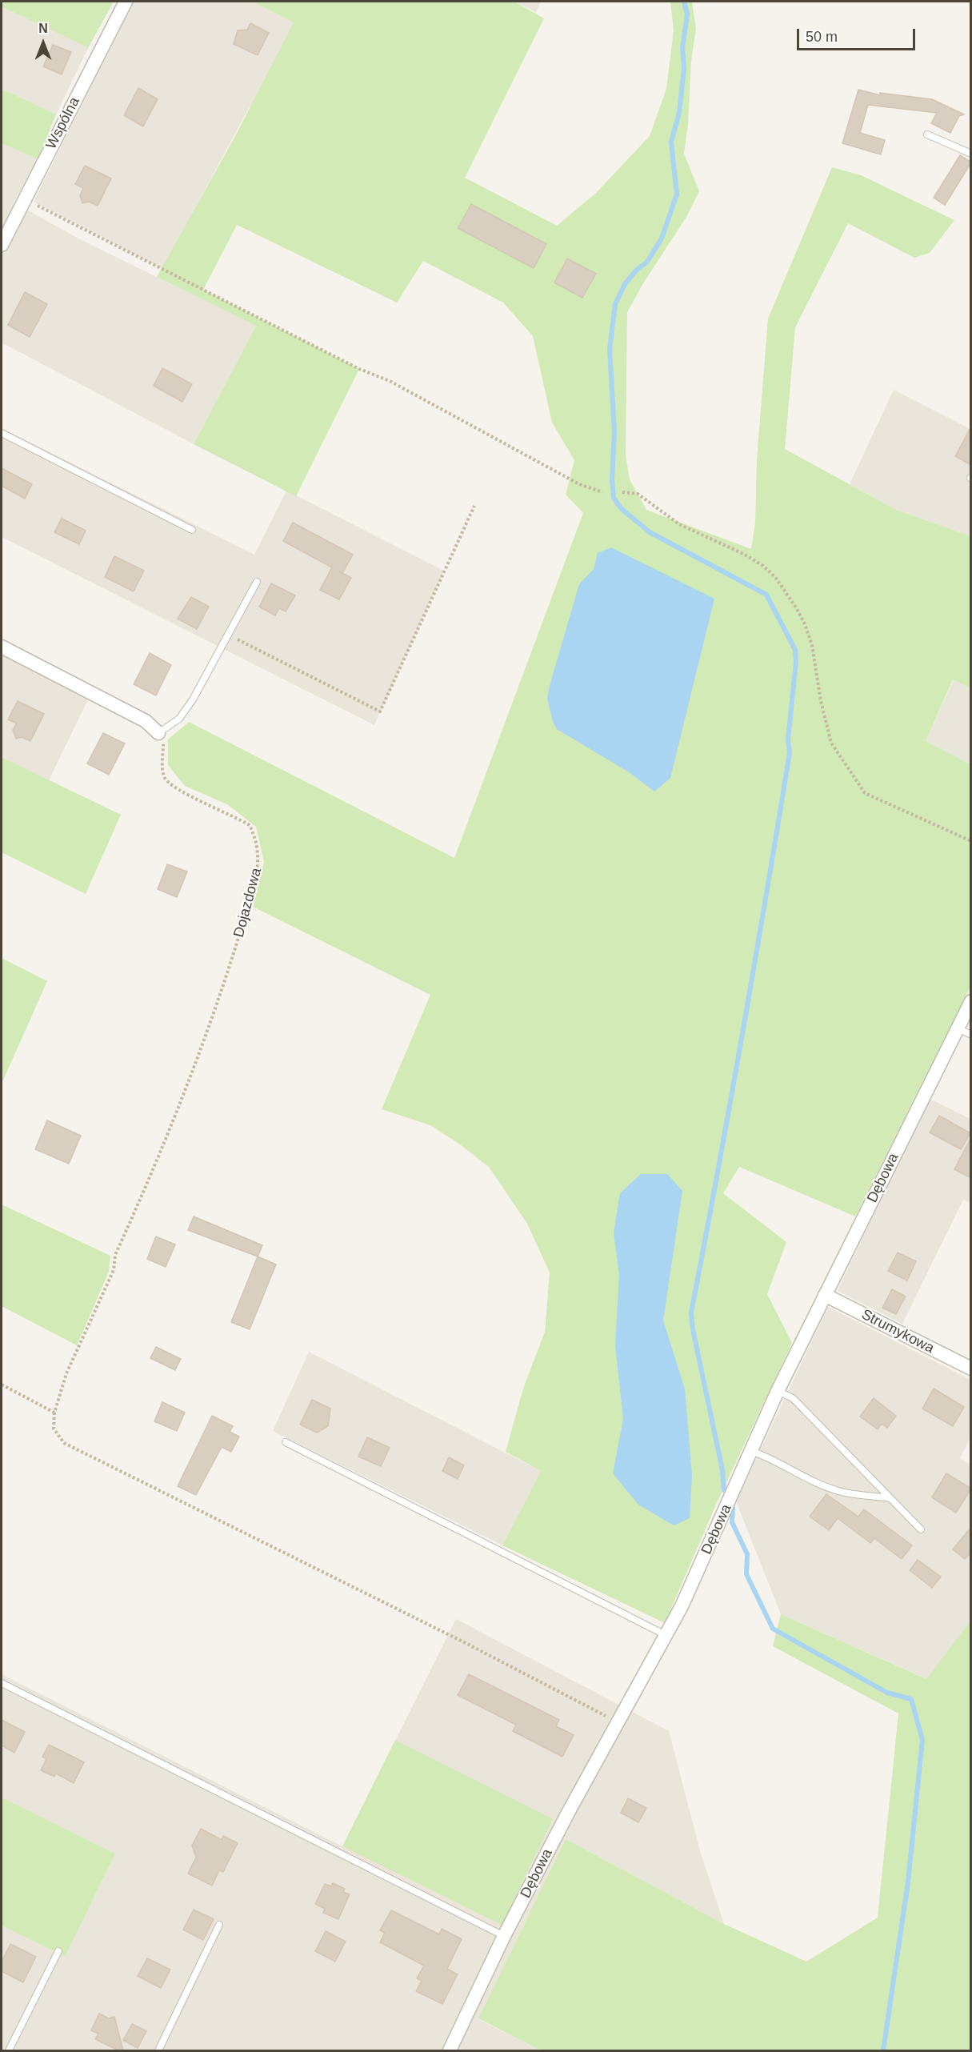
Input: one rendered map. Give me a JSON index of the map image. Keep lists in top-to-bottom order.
{
  "streets": {
    "street": ["Wspólna", "Dębowa", "Strumykowa"],
    "path": ["Dojazdowa"]
  },
  "crossings": [
    ["Dębowa", "Strumykowa"]
  ],
  "scale_bar": "50 m",
  "north": "top"
}
